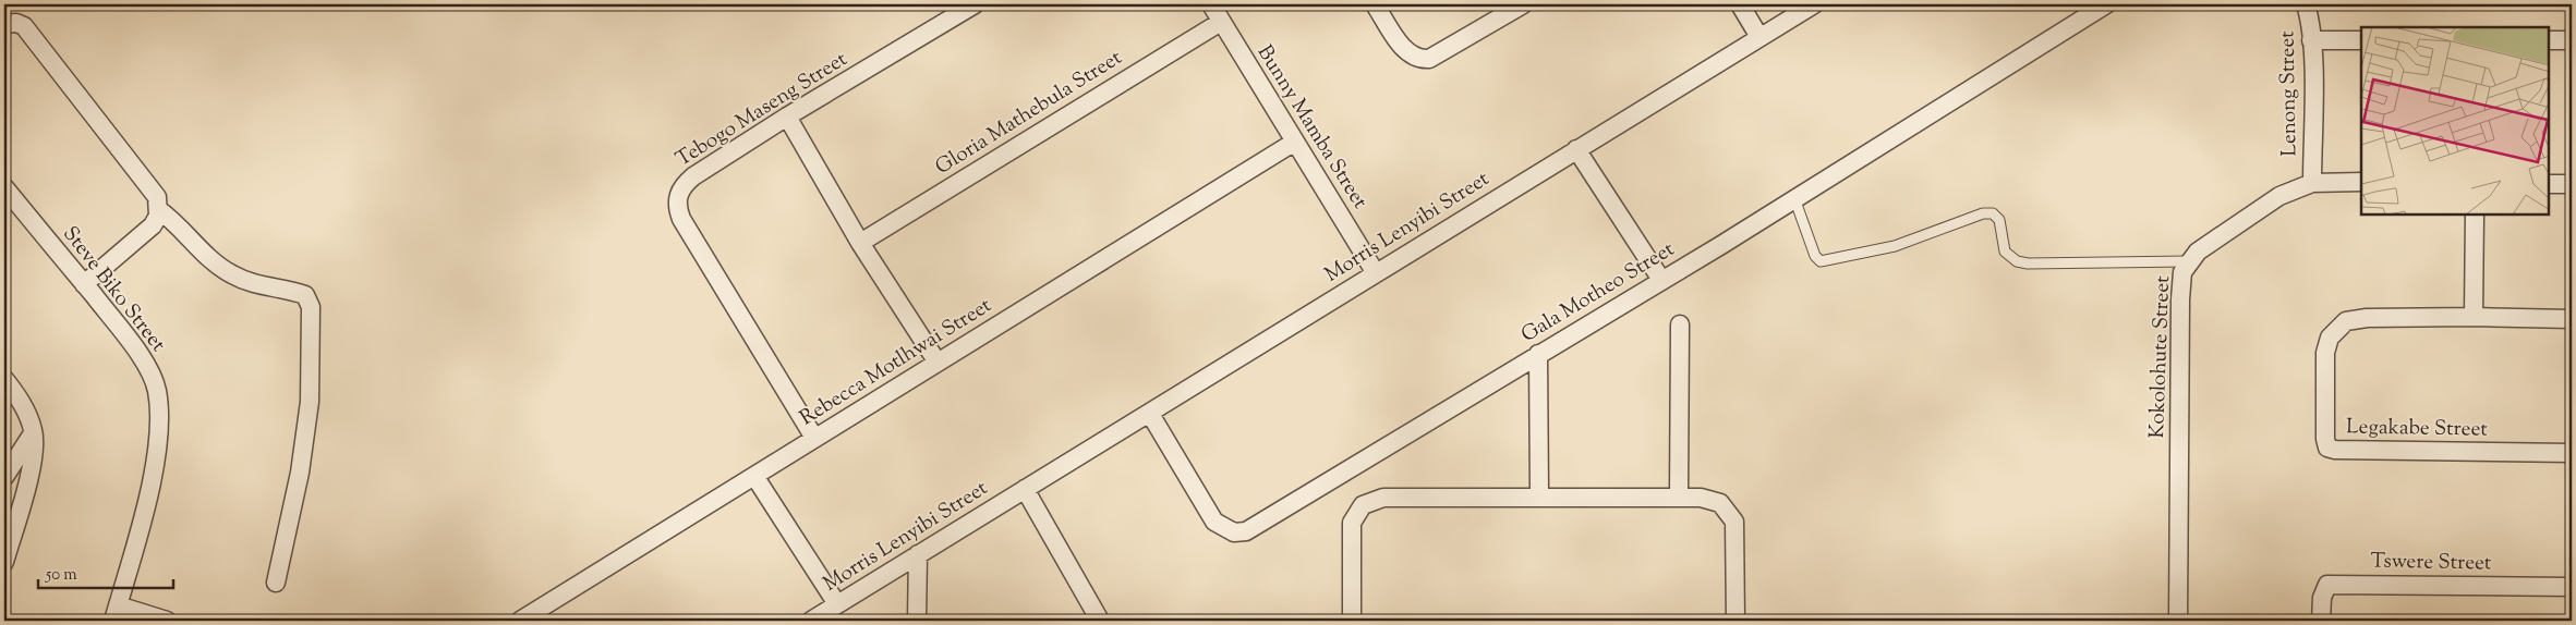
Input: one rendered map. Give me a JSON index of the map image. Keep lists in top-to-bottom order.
{
  "streets": {
    "street": [
      "Lenong Street",
      "Tebogo Maseng Street",
      "Gloria Mathebula Street",
      "Bunny Mamba Street",
      "Morris Lenyibi Street",
      "Steve Biko Street",
      "Gala Motheo Street",
      "Kokolohute Street",
      "Rebecca Motlhwai Street",
      "Legakabe Street",
      "Tswere Street"
    ]
  },
  "crossings": [
    ["Lenong Street", "Kokolohute Street"],
    ["Tebogo Maseng Street", "Rebecca Motlhwai Street"],
    ["Gloria Mathebula Street", "Bunny Mamba Street"],
    ["Bunny Mamba Street", "Morris Lenyibi Street"],
    ["Bunny Mamba Street", "Rebecca Motlhwai Street"],
    ["Morris Lenyibi Street", "Gala Motheo Street"]
  ],
  "scale_bar": "50 m"
}
